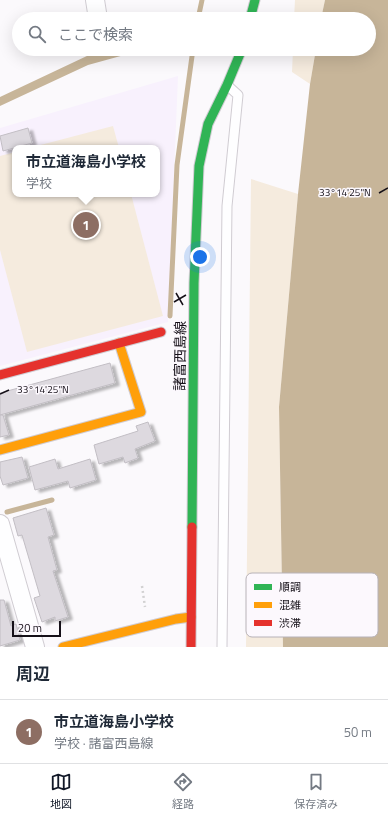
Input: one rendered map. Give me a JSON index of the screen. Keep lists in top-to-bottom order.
{
  "streets": {
    "main road": ["諸富西島線"]
  },
  "legend": ["順調", "混雑", "渋滞"],
  "scale_bar": "20 m",
  "page": {
    "search": "ここで検索",
    "popup": ["市立道海島小学校", "学校"],
    "pins": "1",
    "scale": "20 m",
    "heading": "周辺",
    "list": [
      {
        "mark": "1",
        "name": "市立道海島小学校",
        "note": "学校 · 諸富西島線",
        "value": "50 m"
      }
    ],
    "nav": ["地図", "経路", "保存済み"]
  },
  "coordinates": ["33°14'25\"N"]
}
